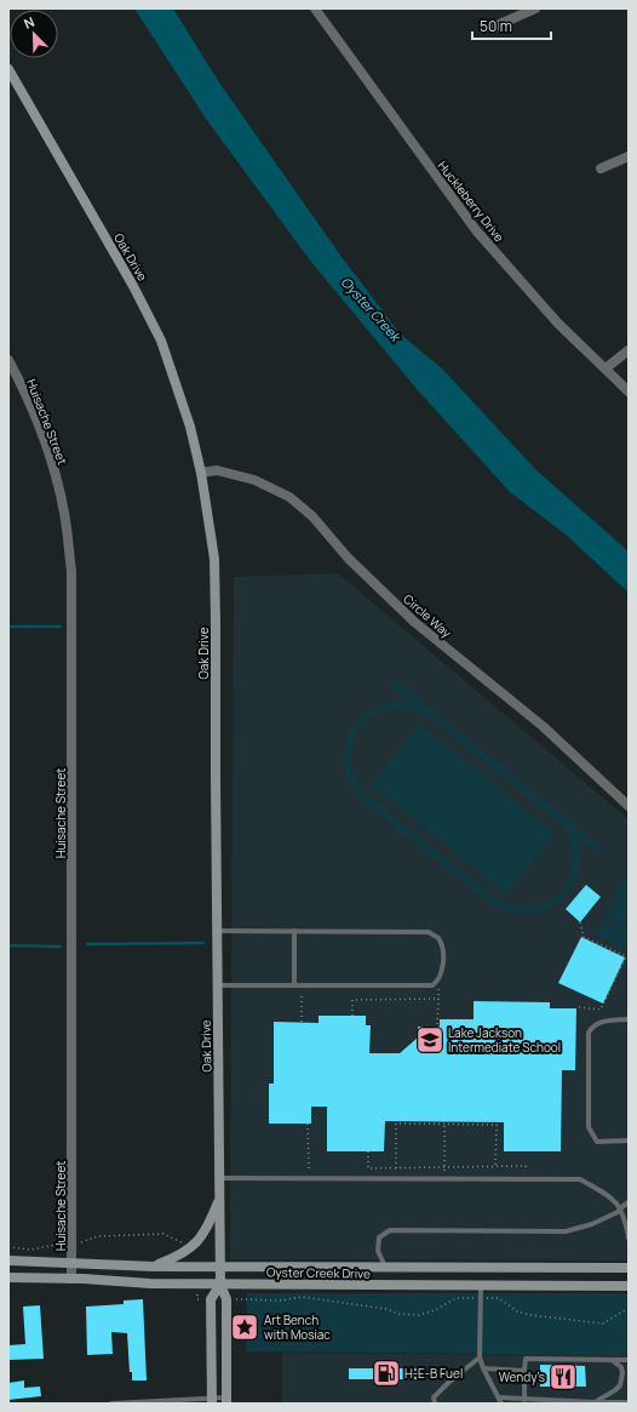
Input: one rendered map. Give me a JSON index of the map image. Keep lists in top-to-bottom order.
{
  "streets": {
    "main road": ["Oak Drive", "Oyster Creek Drive"],
    "street": ["Huckleberry Drive", "Huisache Street", "Circle Way"]
  },
  "crossings": [
    ["Oak Drive", "Circle Way"],
    ["Oak Drive", "Oyster Creek Drive"],
    ["Huisache Street", "Oyster Creek Drive"]
  ],
  "water": ["Oyster Creek"],
  "places": {
    "school or university": ["Lake Jackson Intermediate School"],
    "place": ["Art Bench with Mosiac"],
    "fuel station": ["H-E-B Fuel"],
    "restaurant": ["Wendy's"]
  },
  "scale_bar": "50 m",
  "north": "top left"
}
